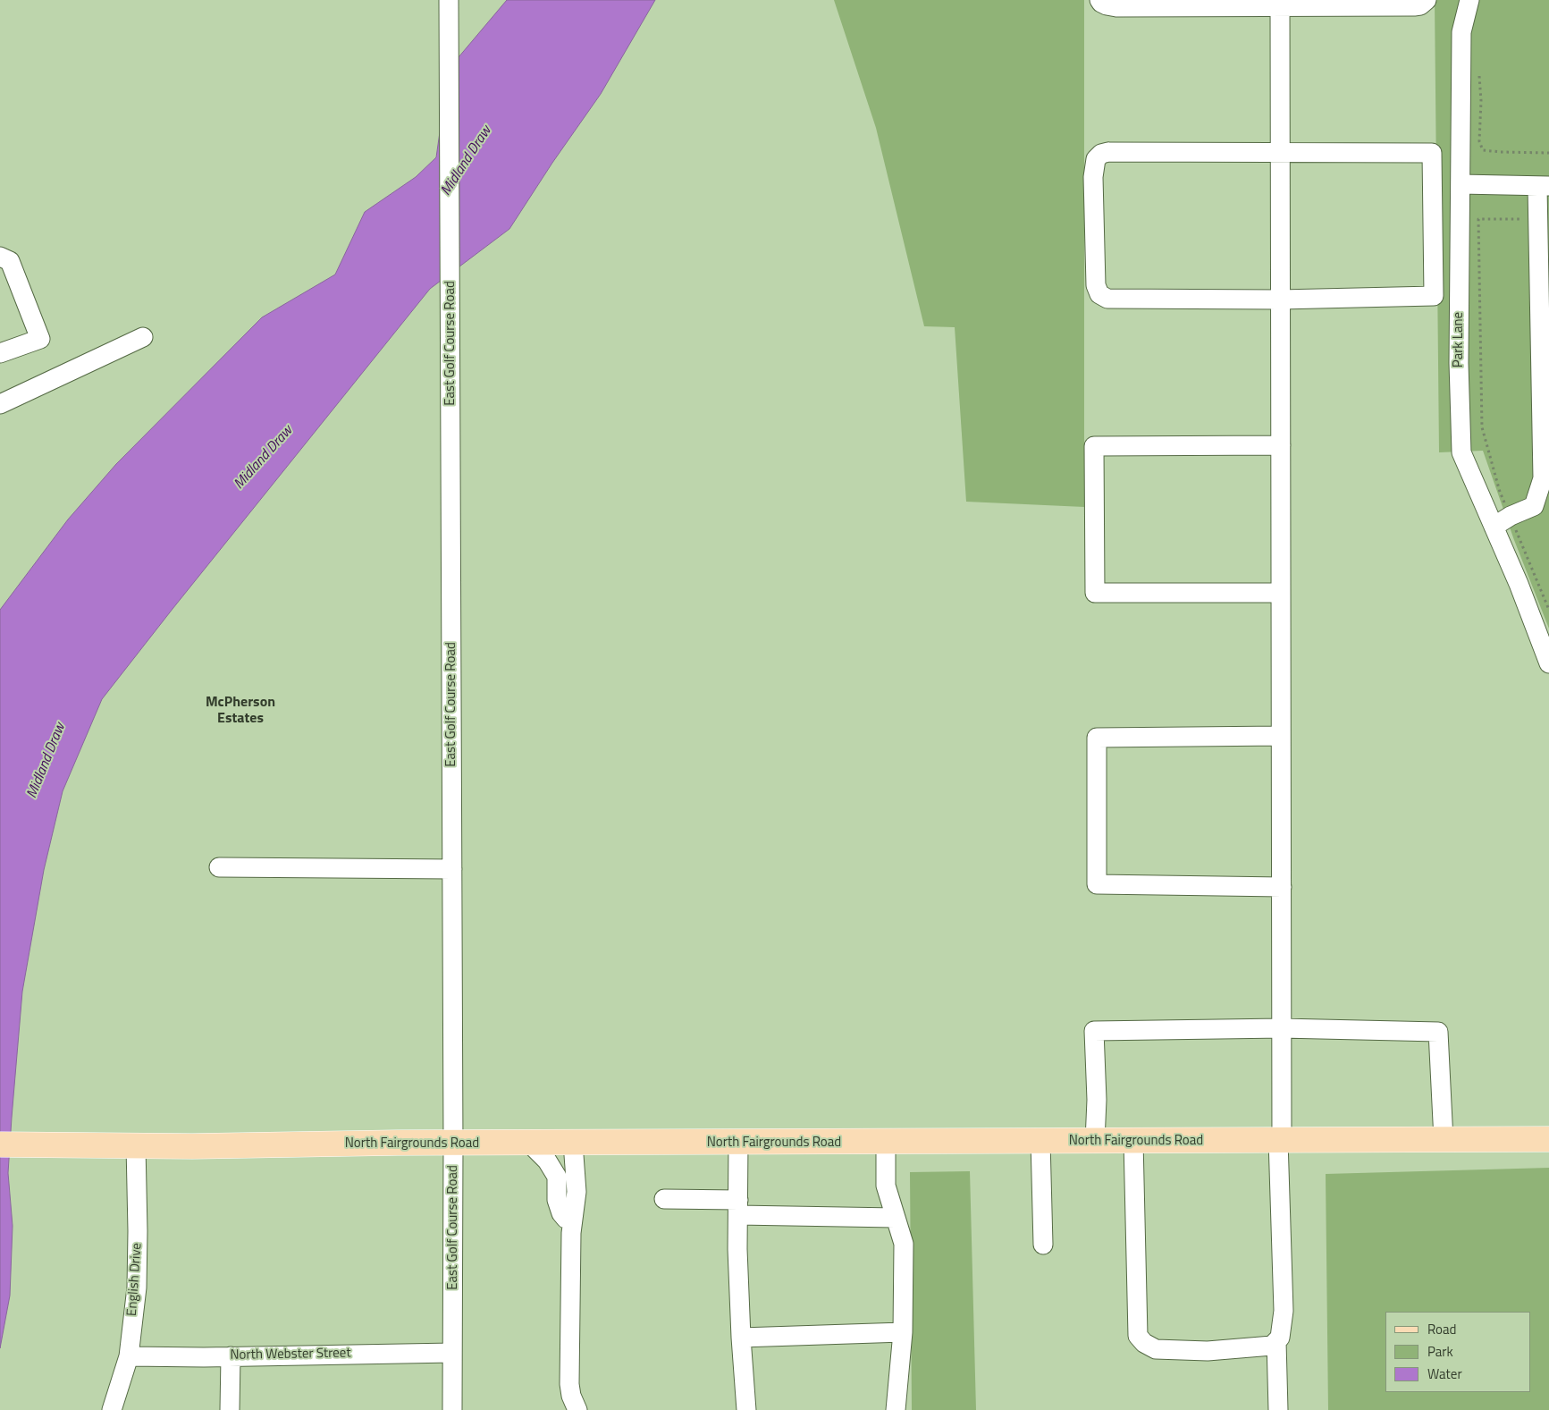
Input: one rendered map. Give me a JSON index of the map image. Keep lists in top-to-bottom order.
{
  "streets": {
    "main road": ["North Fairgrounds Road"],
    "street": [
      "Park Lane",
      "East Golf Course Road",
      "English Drive",
      "North Webster Street"
    ]
  },
  "crossings": [
    ["East Golf Course Road", "North Fairgrounds Road"],
    ["East Golf Course Road", "North Webster Street"],
    ["North Fairgrounds Road", "English Drive"],
    ["English Drive", "North Webster Street"]
  ],
  "districts": ["McPherson Estates"],
  "water": ["Midland Draw"],
  "legend": ["Road", "Park", "Water"]
}
